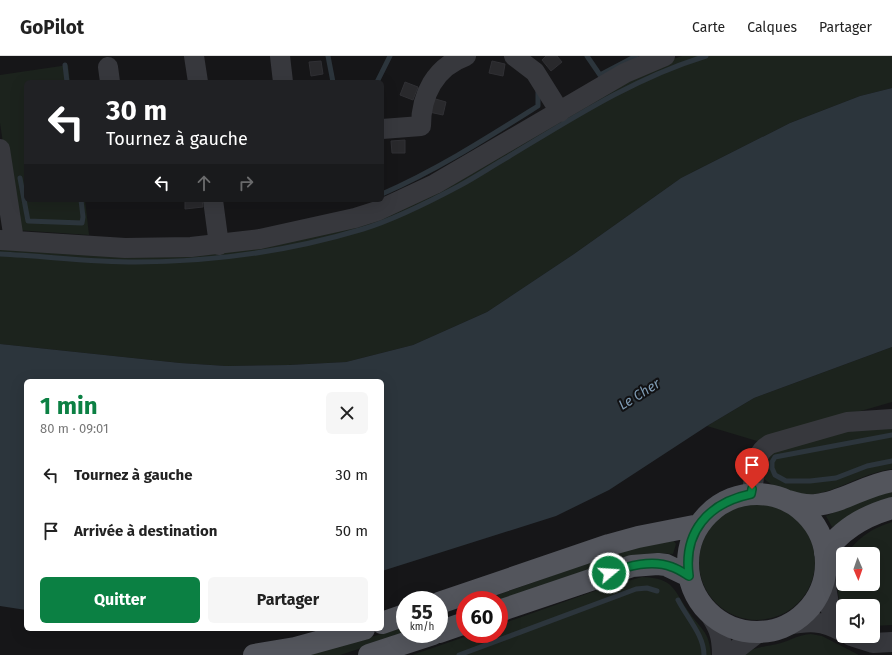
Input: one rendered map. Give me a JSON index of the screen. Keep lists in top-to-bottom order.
{
  "water": ["Le Cher"],
  "north": "bottom",
  "page": {
    "header": "GoPilot",
    "nav": ["Carte", "Calques", "Partager"],
    "turn": ["30 m", "Tournez à gauche"],
    "heading": ["1 min", "80 m · 09:01"],
    "list": [
      {
        "name": "Tournez à gauche",
        "value": "30 m"
      },
      {
        "name": "Arrivée à destination",
        "value": "50 m"
      }
    ],
    "buttons": ["Quitter", "Partager"],
    "speed": "55 km/h",
    "limit": "60"
  }
}
